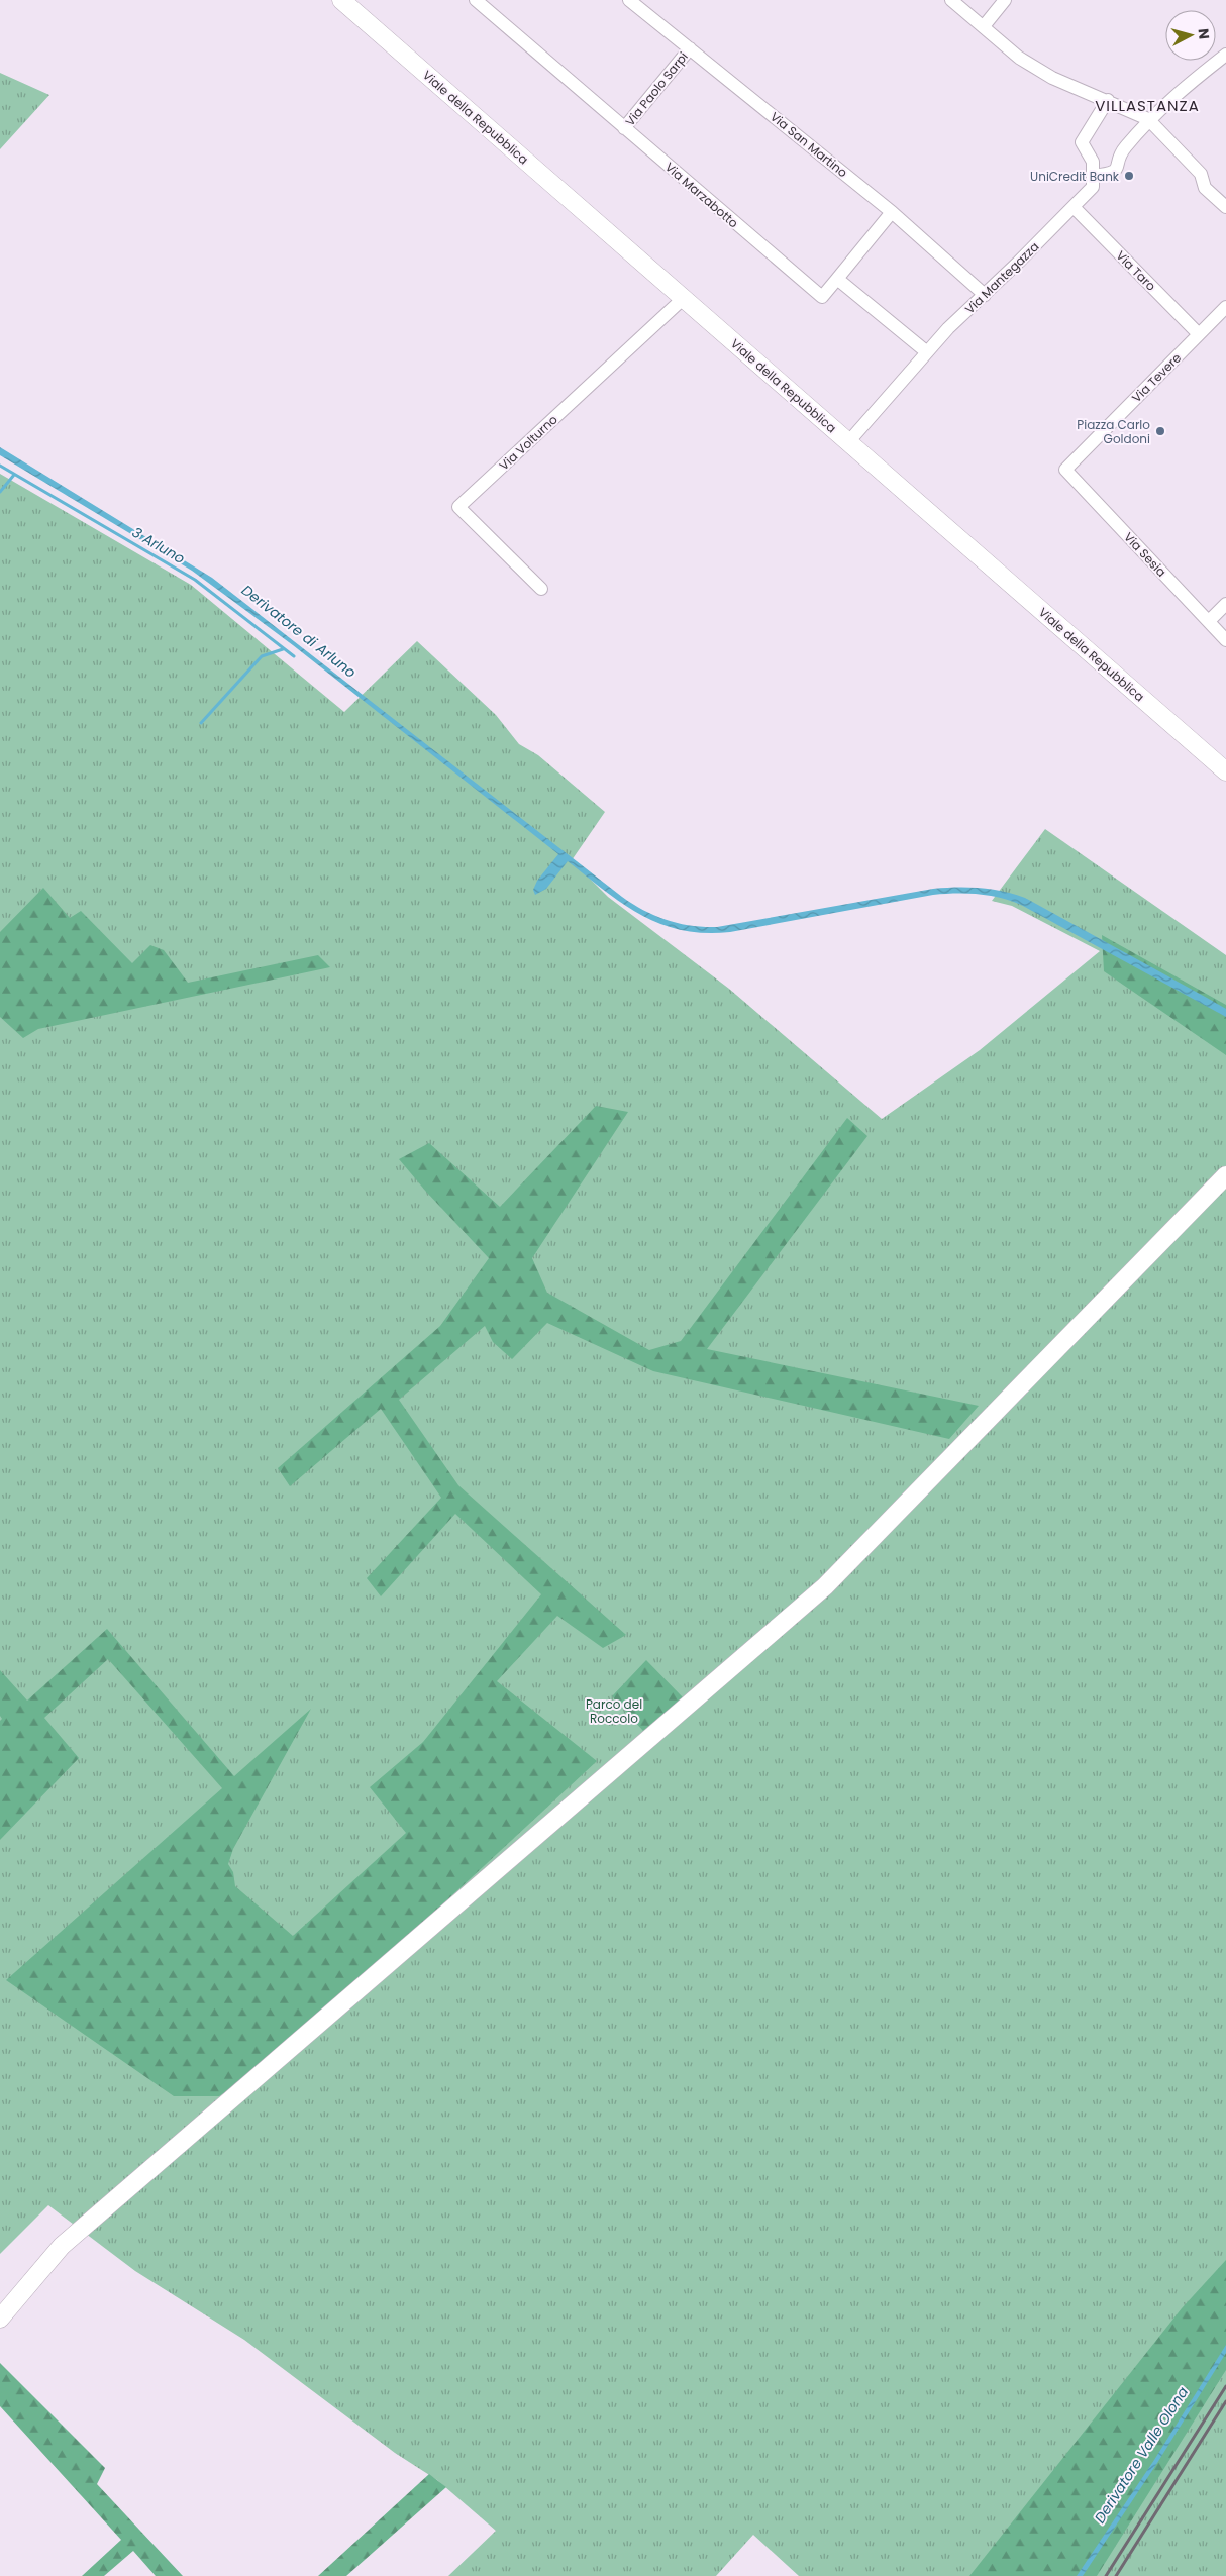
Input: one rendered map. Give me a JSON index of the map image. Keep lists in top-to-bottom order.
{
  "streets": {
    "main road": ["Viale della Repubblica"],
    "street": [
      "Via Paolo Sarpi",
      "Via San Martino",
      "Via Marzabotto",
      "Via Taro",
      "Via Mantegazza",
      "Via Tevere",
      "Via Volturno",
      "Via Sesia"
    ]
  },
  "crossings": [
    ["Via Paolo Sarpi", "Via San Martino"],
    ["Via Paolo Sarpi", "Via Marzabotto"],
    ["Viale della Repubblica", "Via Mantegazza"],
    ["Viale della Repubblica", "Via Volturno"],
    ["Via San Martino", "Via Mantegazza"],
    ["Via Taro", "Via Mantegazza"],
    ["Via Taro", "Via Tevere"],
    ["Via Tevere", "Via Sesia"]
  ],
  "districts": ["VILLASTANZA"],
  "water": ["3 Arluno", "Derivatore di Arluno", "Derivatore Valle Olona"],
  "parks": ["Parco del Roccolo"],
  "places": ["UniCredit Bank", "Piazza Carlo Goldoni"],
  "north": "right"
}
